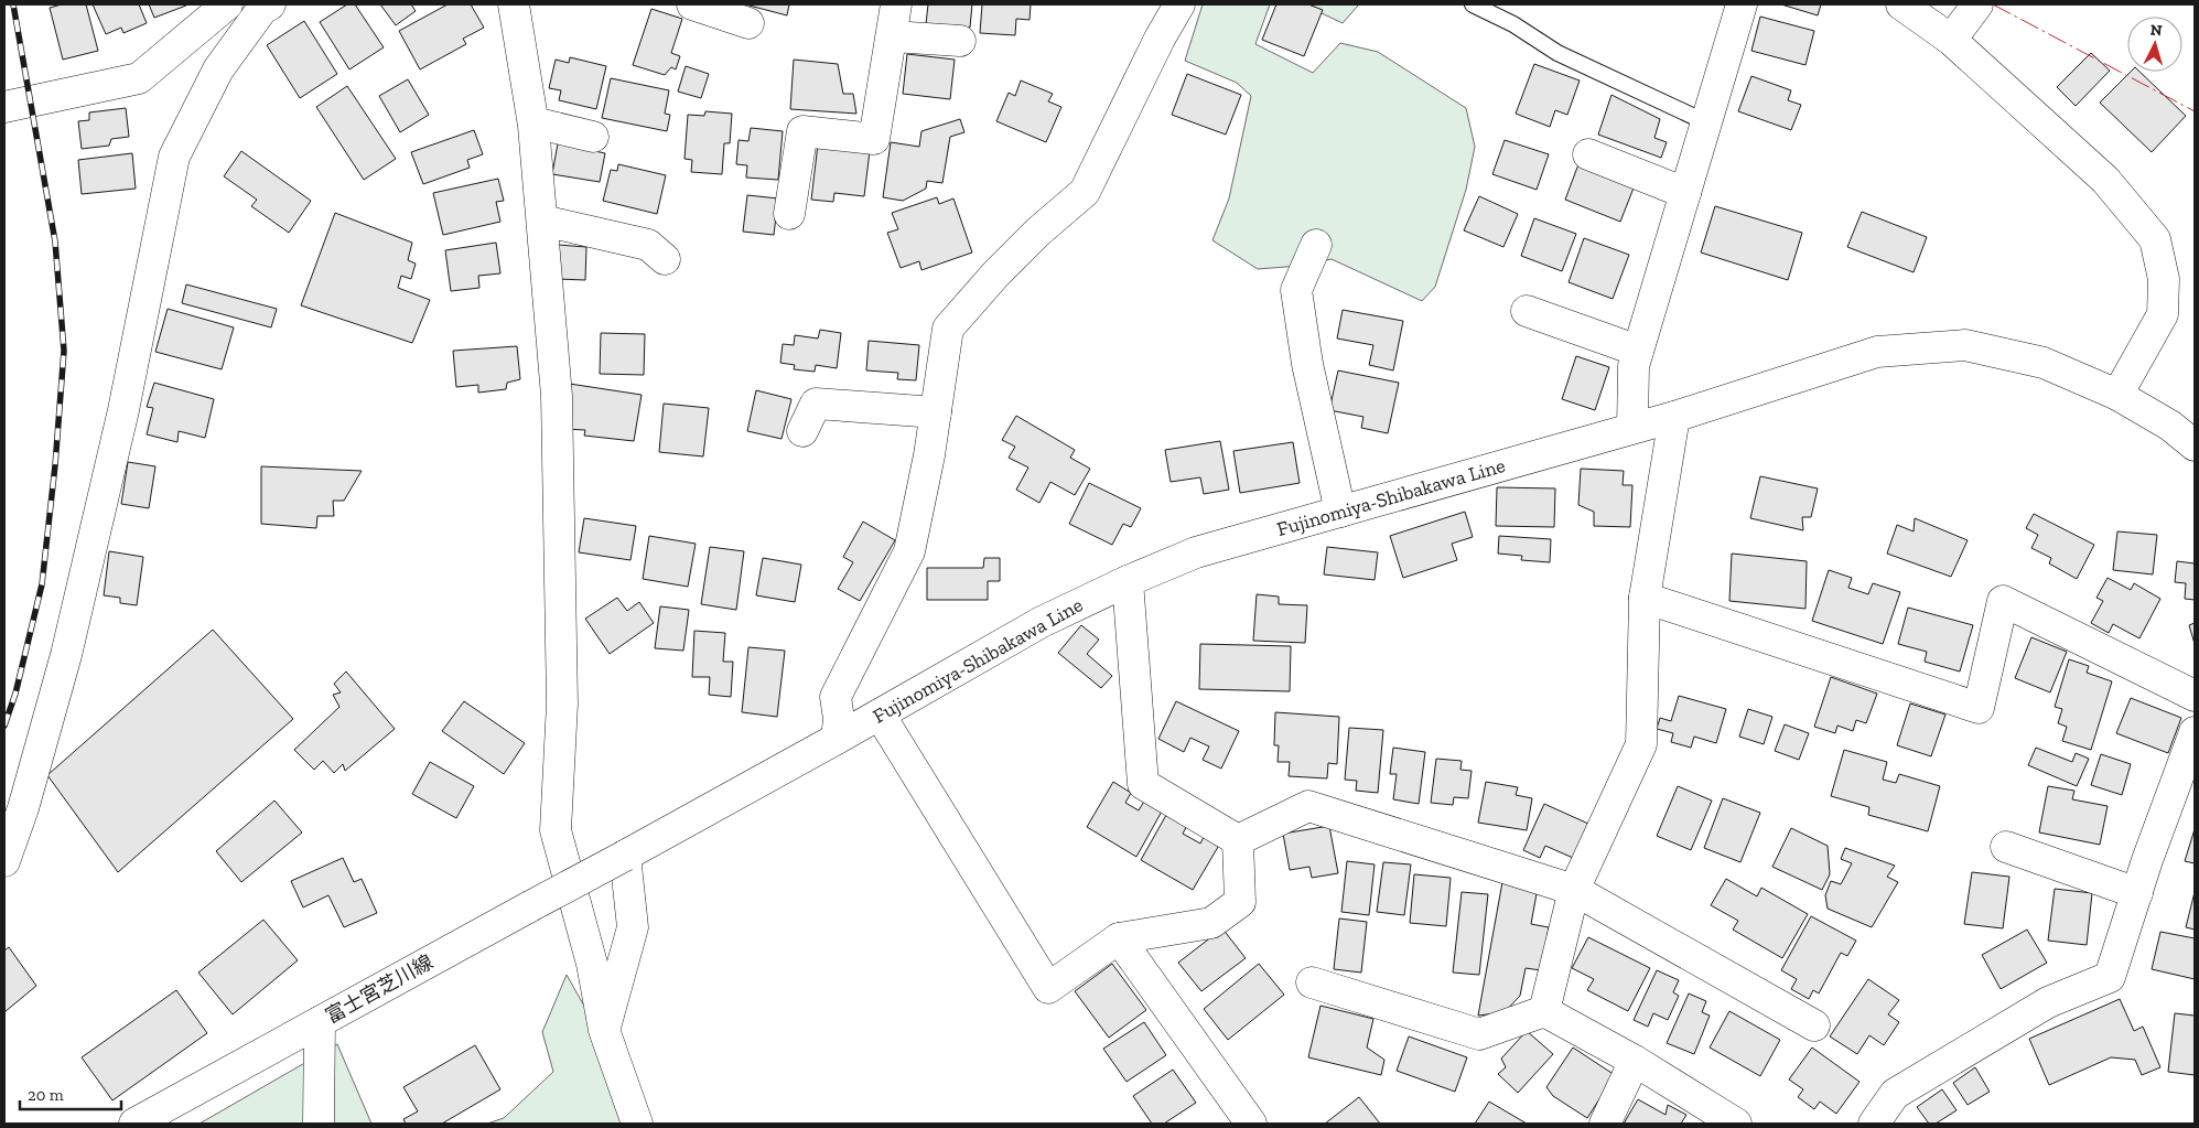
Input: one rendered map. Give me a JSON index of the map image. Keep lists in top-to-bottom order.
{
  "streets": {
    "street": ["Fujinomiya-Shibakawa Line", "富士宮芝川線"]
  },
  "crossings": [
    ["Fujinomiya-Shibakawa Line", "富士宮芝川線"]
  ],
  "scale_bar": "20 m",
  "north": "top"
}
